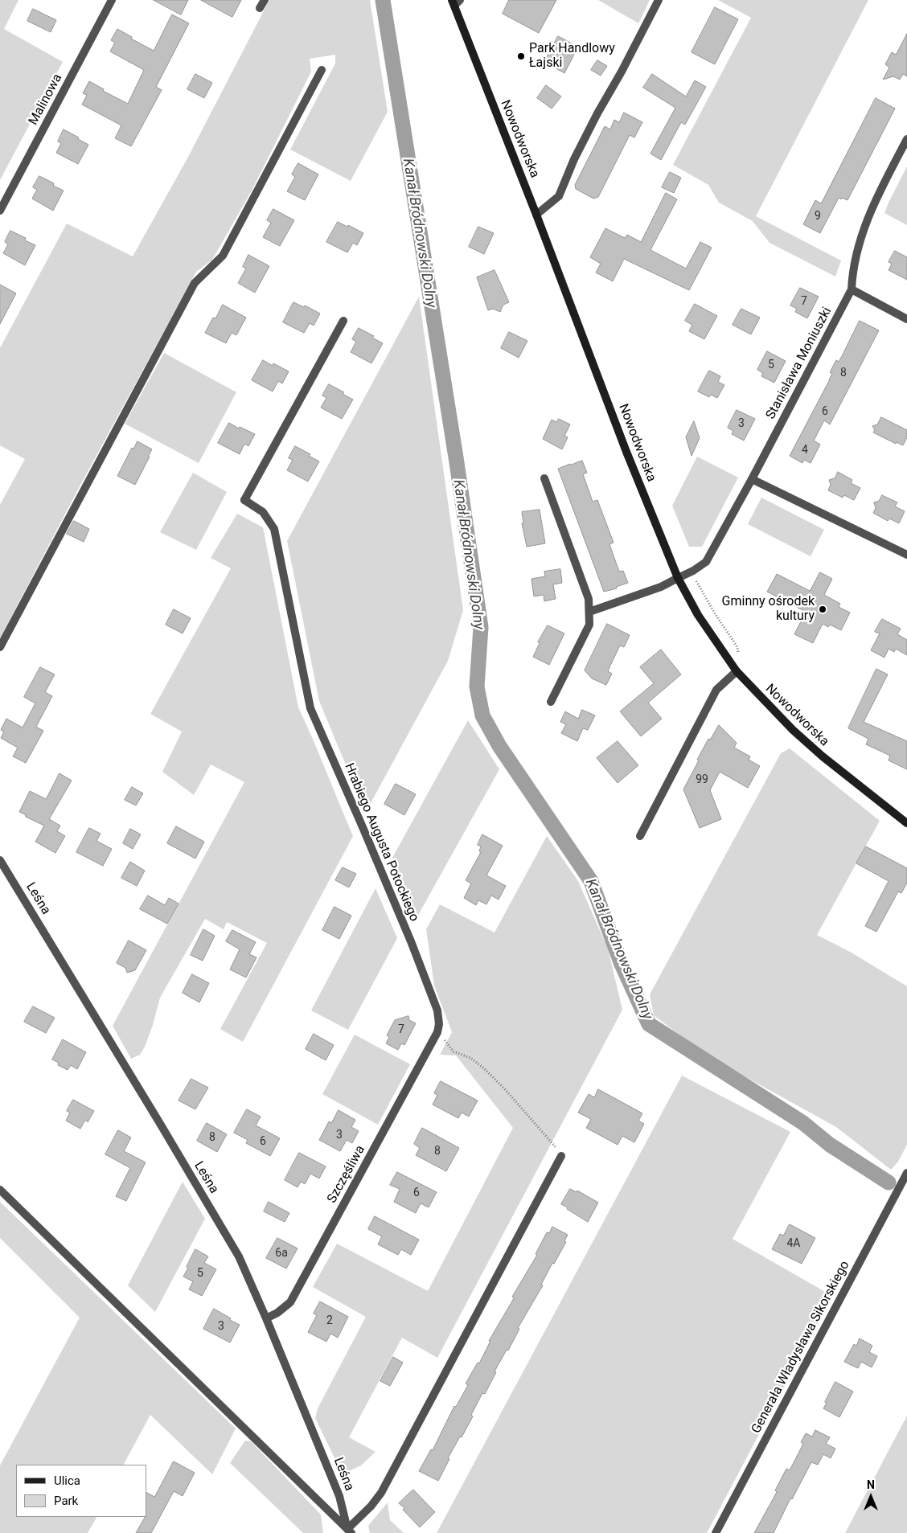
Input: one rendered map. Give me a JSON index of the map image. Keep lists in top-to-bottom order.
{
  "streets": {
    "main road": ["Nowodworska"],
    "street": [
      "Malinowa",
      "Stanisława Moniuszki",
      "Hrabiego Augusta Potockiego",
      "Leśna",
      "Szczęśliwa",
      "Generała Władysława Sikorskiego"
    ]
  },
  "crossings": [
    ["Nowodworska", "Stanisława Moniuszki"],
    ["Hrabiego Augusta Potockiego", "Szczęśliwa"],
    ["Leśna", "Szczęśliwa"]
  ],
  "water": ["Kanał Bródnowski Dolny"],
  "places": ["Park Handlowy Łajski", "Gminny ośrodek kultury"],
  "house_numbers": [
    "9",
    "7",
    "5",
    "8",
    "6",
    "3",
    "4",
    "99",
    "7",
    "3",
    "8",
    "6",
    "8",
    "6",
    "4A",
    "6a",
    "5",
    "2",
    "3"
  ],
  "legend": ["Ulica", "Park"],
  "north": "top"
}
